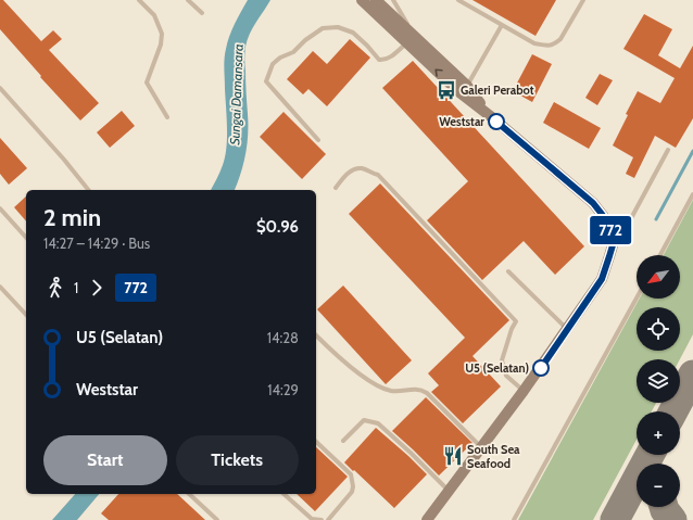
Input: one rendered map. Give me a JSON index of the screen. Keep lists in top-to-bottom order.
{
  "water": ["Sungai Damansara"],
  "places": {
    "bus stop": ["Galeri Perabot"],
    "other": ["Weststar", "U5 (Selatan)"],
    "restaurant": ["South Sea Seafood"]
  },
  "lines": ["bus line 772"],
  "north": "bottom left",
  "page": {
    "on_map": "772",
    "heading": ["2 min", "14:27 – 14:29 · Bus", "$0.96"],
    "map_buttons": ["+", "−"],
    "legs": ["1", "772"],
    "list": [
      {
        "name": "U5 (Selatan)",
        "value": "14:28"
      },
      {
        "name": "Weststar",
        "value": "14:29"
      }
    ],
    "buttons": ["Start", "Tickets"]
  }
}
